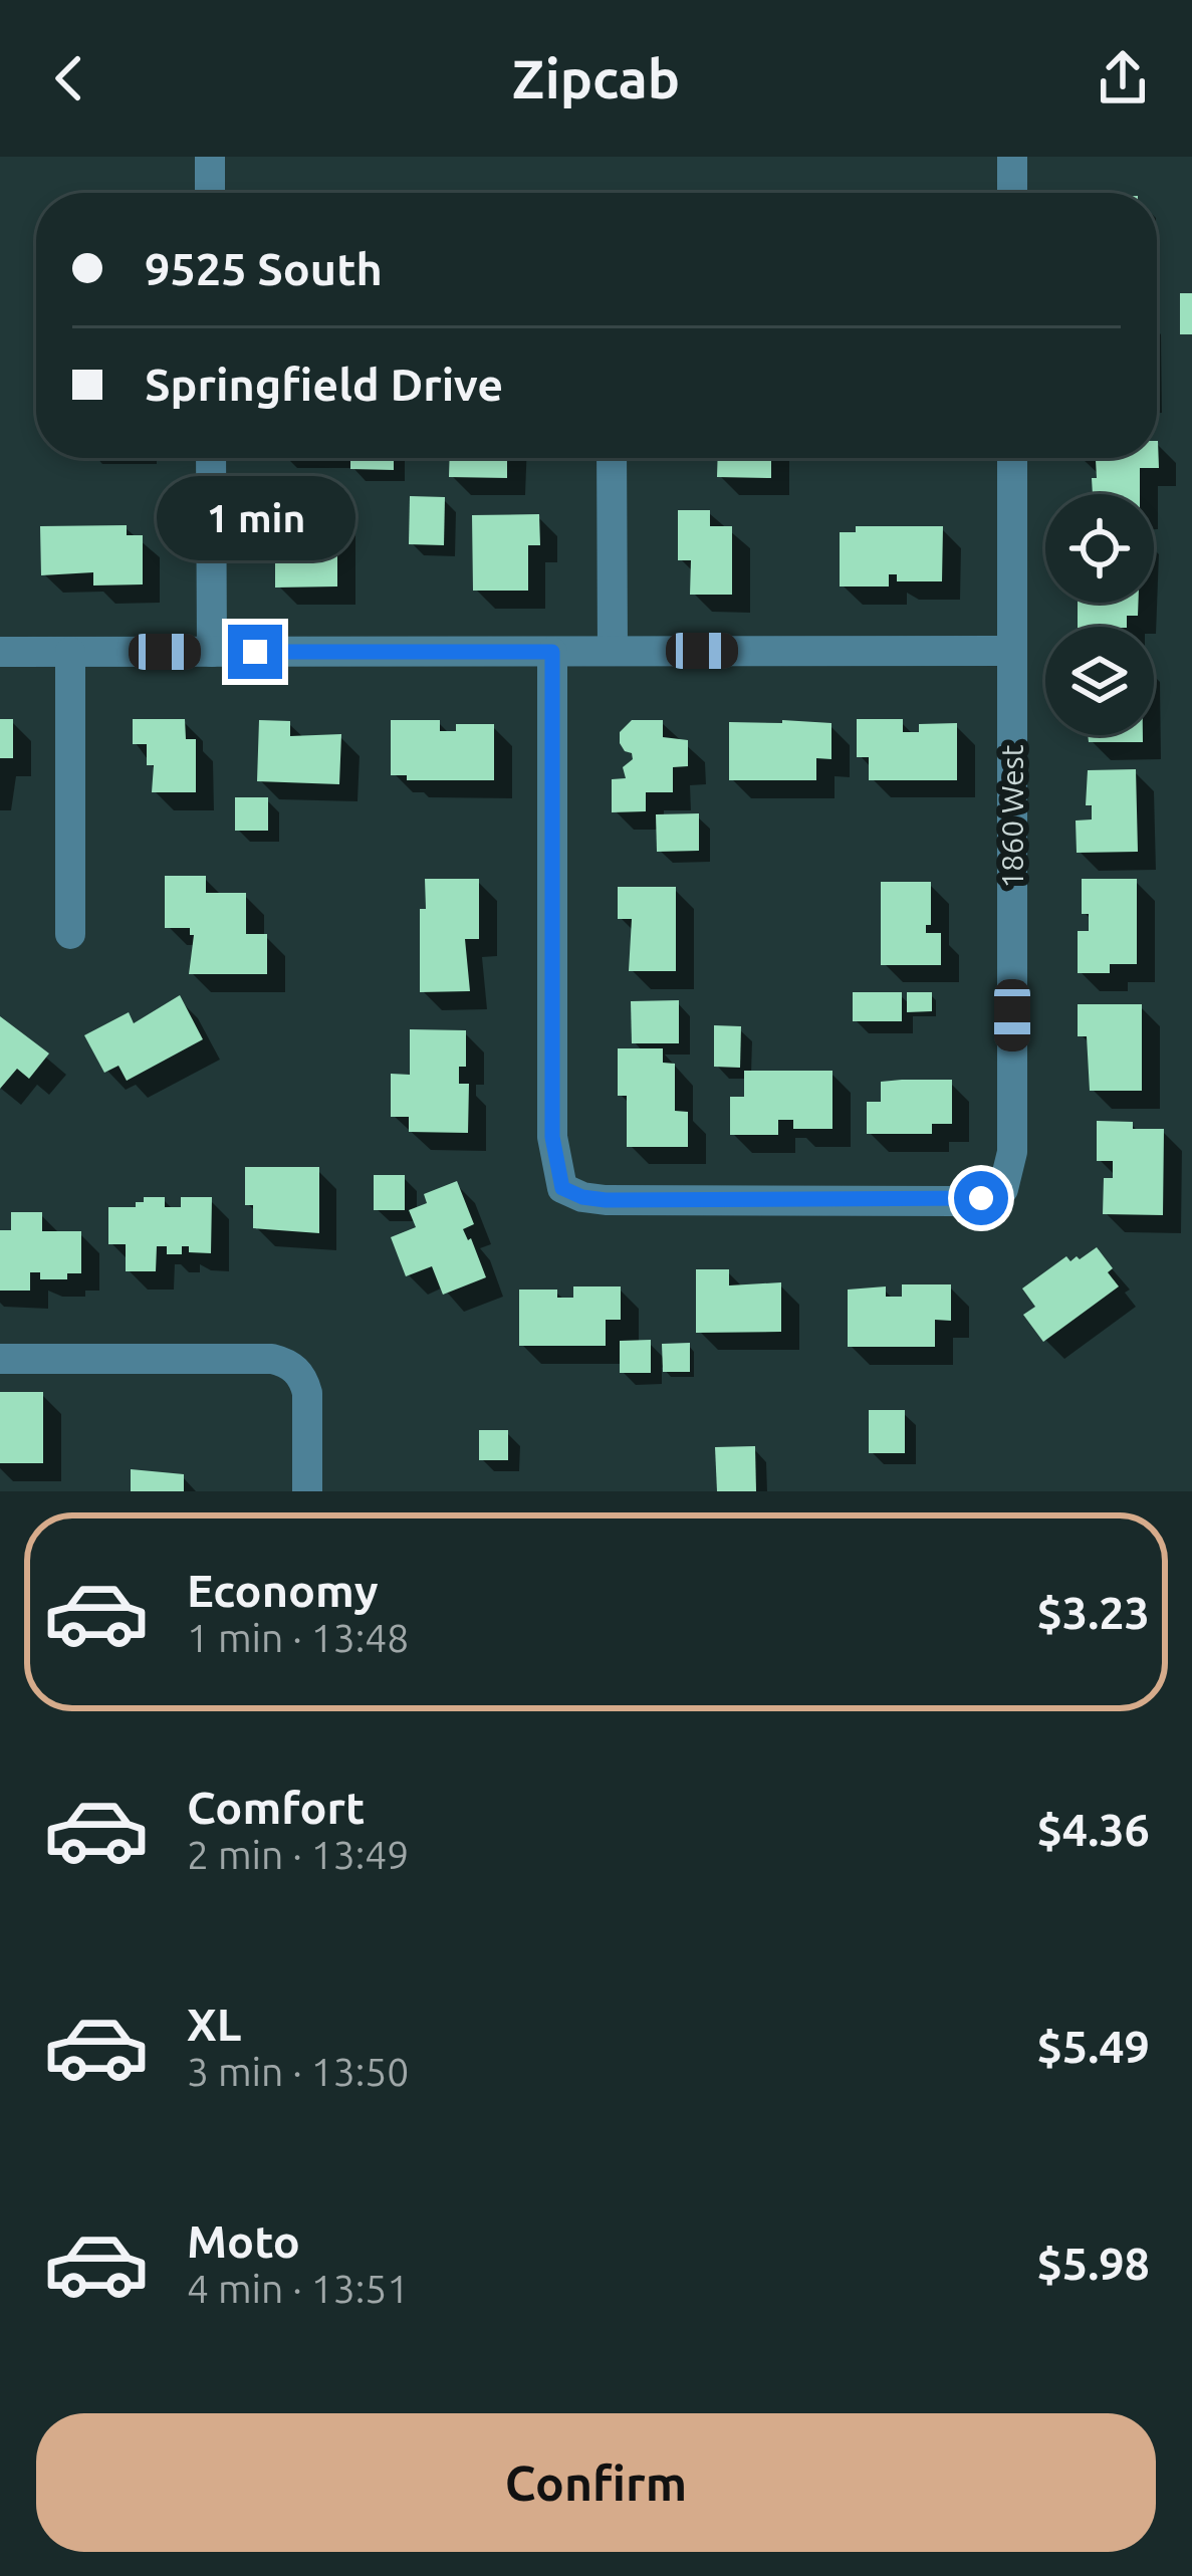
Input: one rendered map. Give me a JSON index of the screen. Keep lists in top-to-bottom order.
{
  "streets": {
    "street": ["1860 West"]
  },
  "page": {
    "header": "Zipcab",
    "banner": ["9525 South", "Springfield Drive"],
    "bubble": "1 min",
    "list": [
      {
        "name": "Economy",
        "note": "1 min · 13:48",
        "value": "$3.23"
      },
      {
        "name": "Comfort",
        "note": "2 min · 13:49",
        "value": "$4.36"
      },
      {
        "name": "XL",
        "note": "3 min · 13:50",
        "value": "$5.49"
      },
      {
        "name": "Moto",
        "note": "4 min · 13:51",
        "value": "$5.98"
      }
    ],
    "buttons": "Confirm"
  }
}
